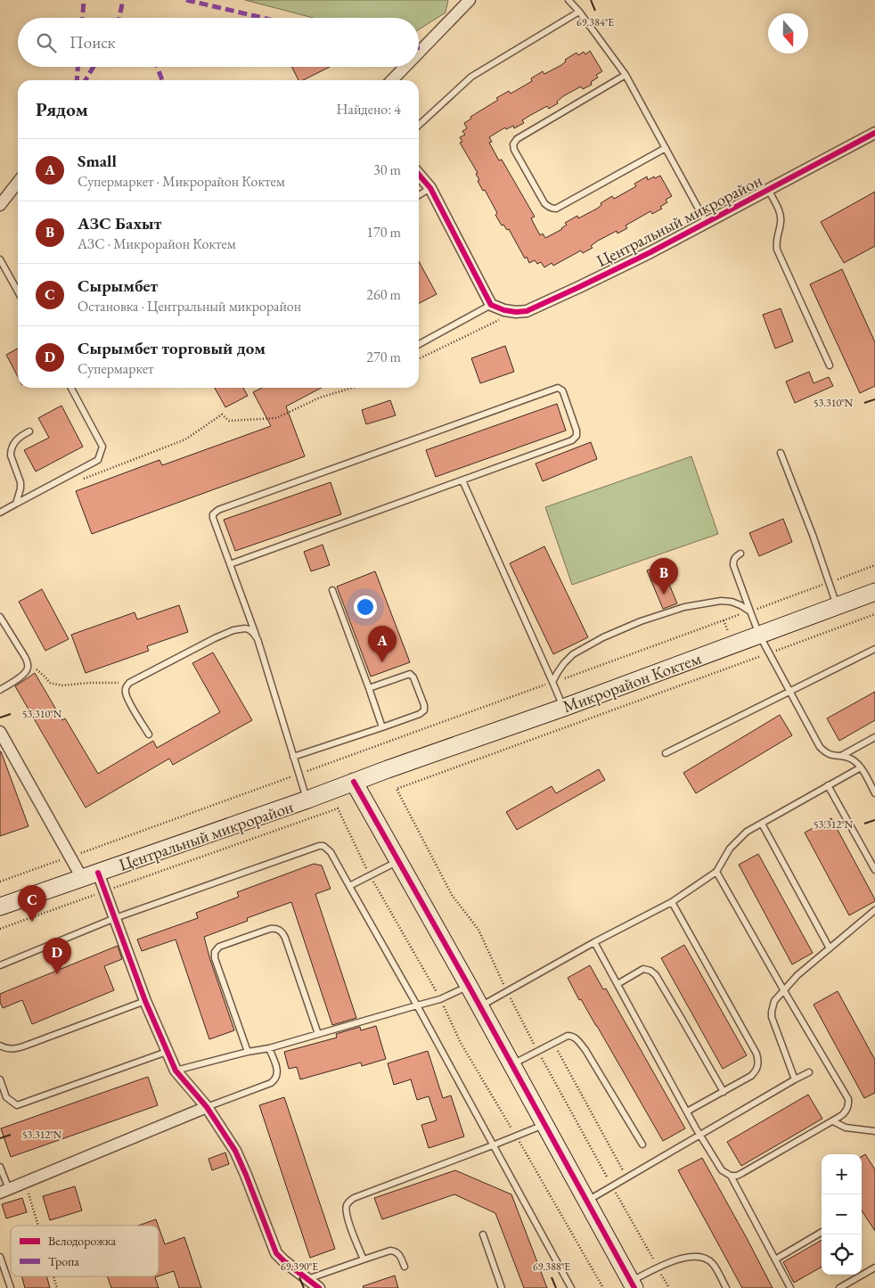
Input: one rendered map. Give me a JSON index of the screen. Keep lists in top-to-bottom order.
{
  "streets": {
    "main road": ["Центральный микрорайон", "Микрорайон Коктем"]
  },
  "crossings": [
    ["Центральный микрорайон", "Микрорайон Коктем"]
  ],
  "legend": ["Велодорожка", "Тропа"],
  "north": "bottom",
  "page": {
    "search": "Поиск",
    "heading": ["Рядом", "Найдено: 4"],
    "list": [
      {
        "mark": "A",
        "name": "Small",
        "note": "Супермаркет · Микрорайон Коктем",
        "value": "30 m"
      },
      {
        "mark": "B",
        "name": "АЗС Бахыт",
        "note": "АЗС · Микрорайон Коктем",
        "value": "170 m"
      },
      {
        "mark": "C",
        "name": "Сырымбет",
        "note": "Остановка · Центральный микрорайон",
        "value": "260 m"
      },
      {
        "mark": "D",
        "name": "Сырымбет торговый дом",
        "note": "Супермаркет",
        "value": "270 m"
      }
    ],
    "pins": [
      "B",
      "A",
      "C",
      "D"
    ],
    "map_buttons": ["+", "−"]
  },
  "coordinates": [
    "69.384°E",
    "53.310°N",
    "53.312°N",
    "69.390°E",
    "69.388°E"
  ]
}
